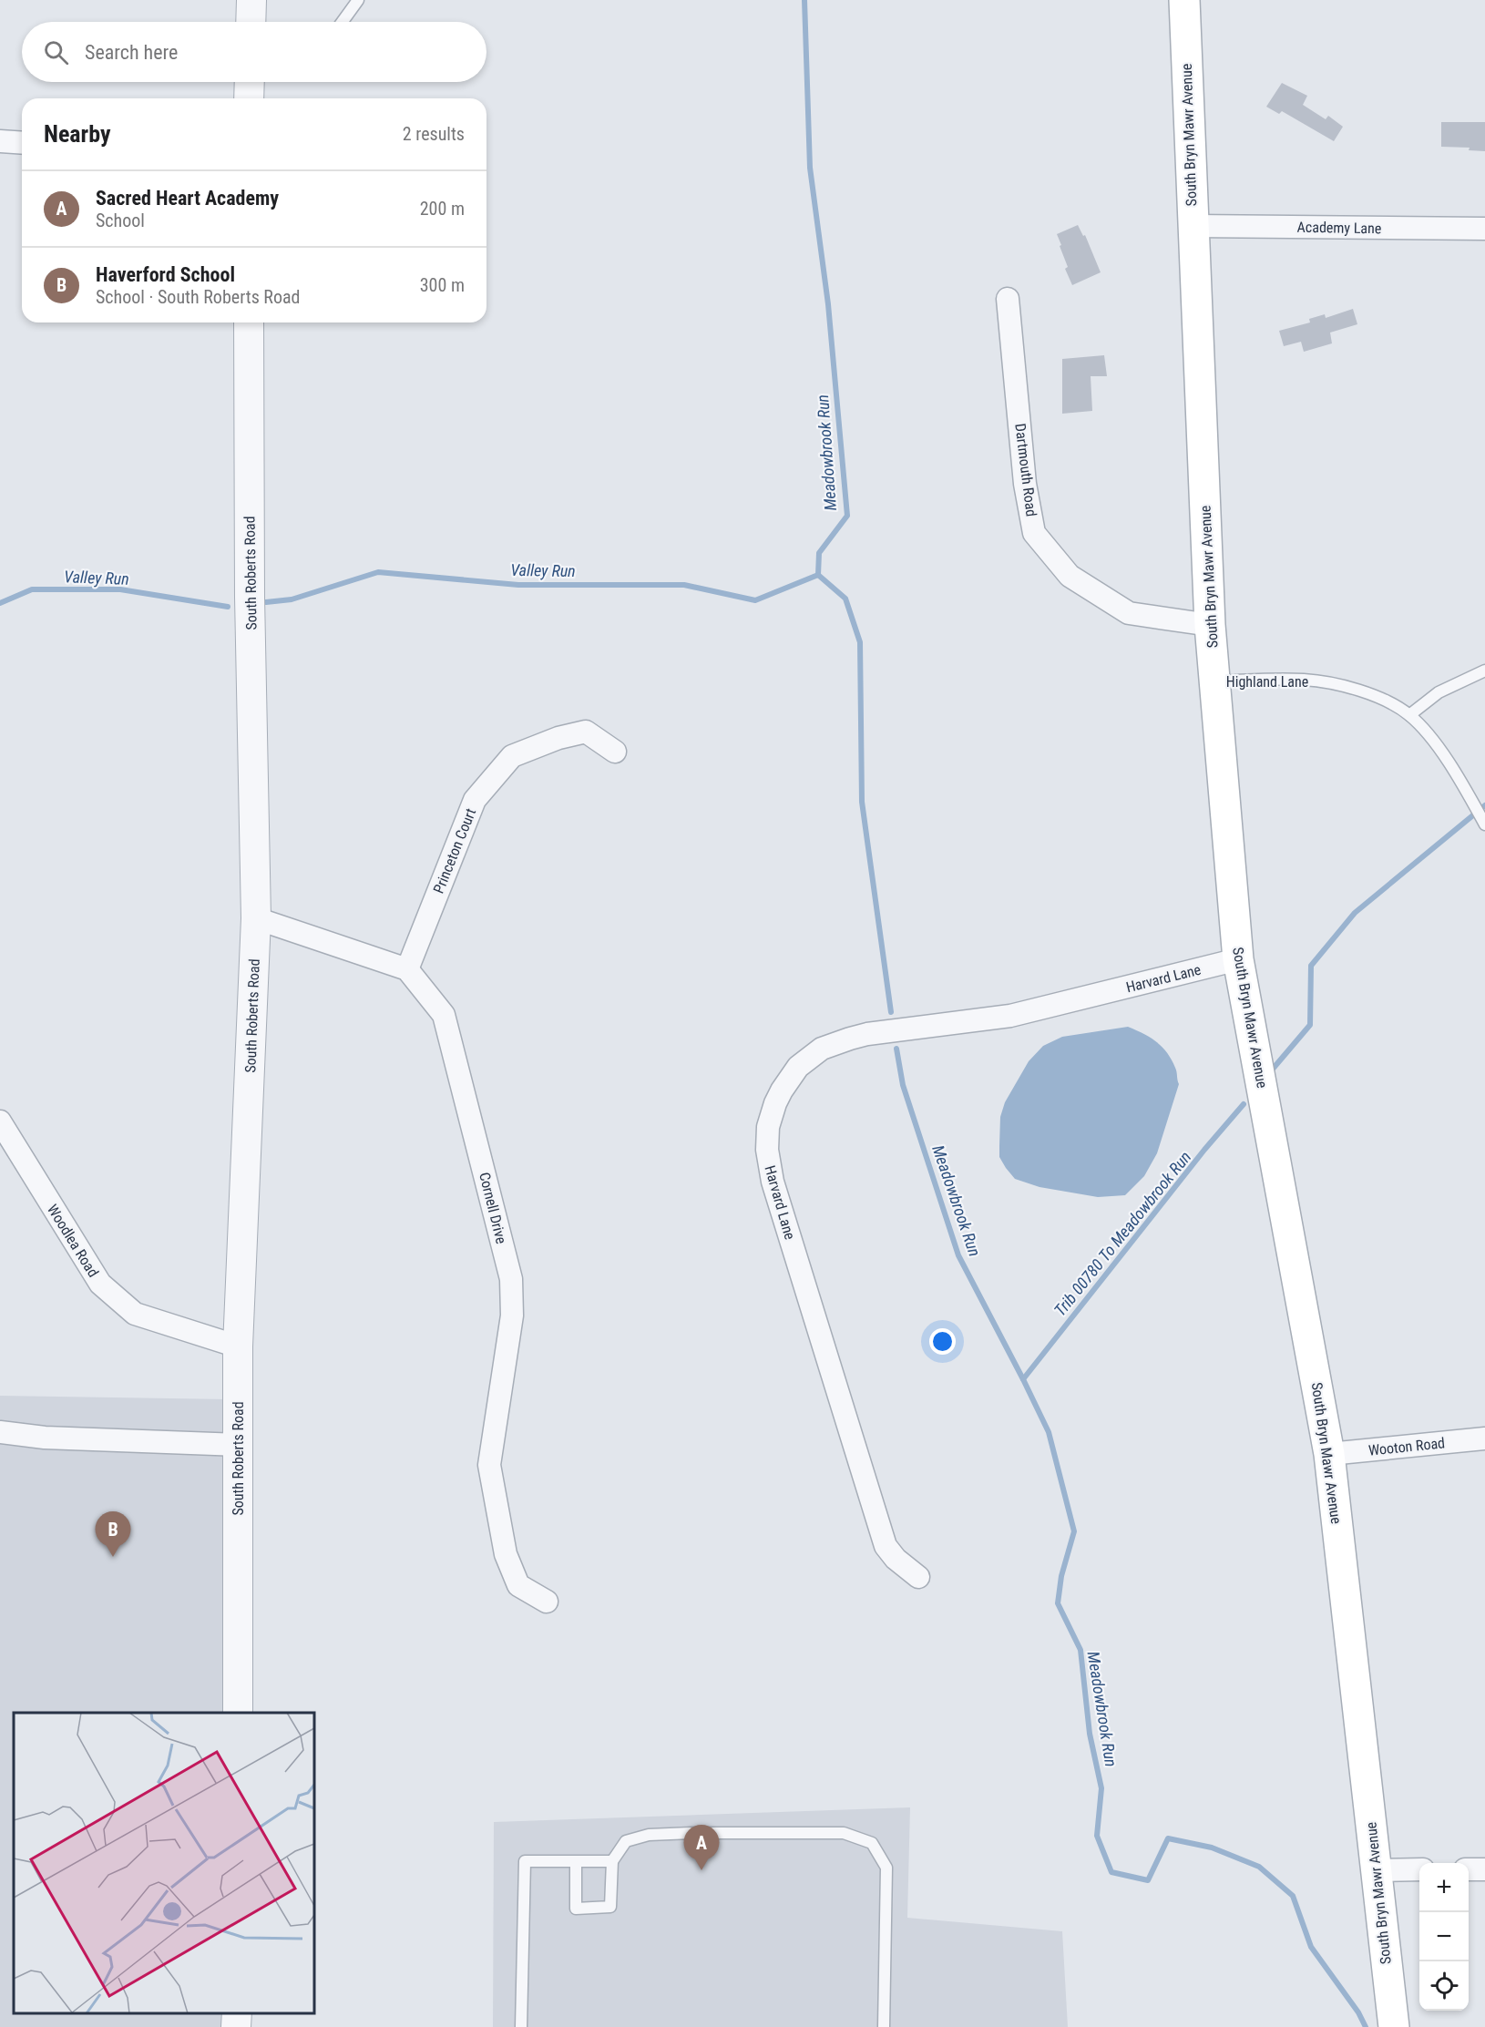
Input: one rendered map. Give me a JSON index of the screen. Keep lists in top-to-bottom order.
{
  "streets": {
    "main road": ["South Bryn Mawr Avenue"],
    "street": [
      "Academy Lane",
      "Dartmouth Road",
      "South Roberts Road",
      "Princeton Court",
      "Harvard Lane",
      "Cornell Drive",
      "Woodlea Road",
      "Wooton Road"
    ],
    "lane": ["Highland Lane"]
  },
  "crossings": [
    ["South Bryn Mawr Avenue", "Academy Lane"],
    ["South Bryn Mawr Avenue", "Dartmouth Road"],
    ["South Bryn Mawr Avenue", "Highland Lane"],
    ["South Bryn Mawr Avenue", "Harvard Lane"],
    ["South Bryn Mawr Avenue", "Wooton Road"],
    ["South Roberts Road", "Woodlea Road"],
    ["Princeton Court", "Cornell Drive"]
  ],
  "water": ["Meadowbrook Run", "Valley Run", "Trib 00780 To Meadowbrook Run"],
  "page": {
    "search": "Search here",
    "heading": ["Nearby", "2 results"],
    "list": [
      {
        "mark": "A",
        "name": "Sacred Heart Academy",
        "note": "School",
        "value": "200 m"
      },
      {
        "mark": "B",
        "name": "Haverford School",
        "note": "School · South Roberts Road",
        "value": "300 m"
      }
    ],
    "pins": ["B", "A"],
    "map_buttons": ["+", "−"]
  }
}
